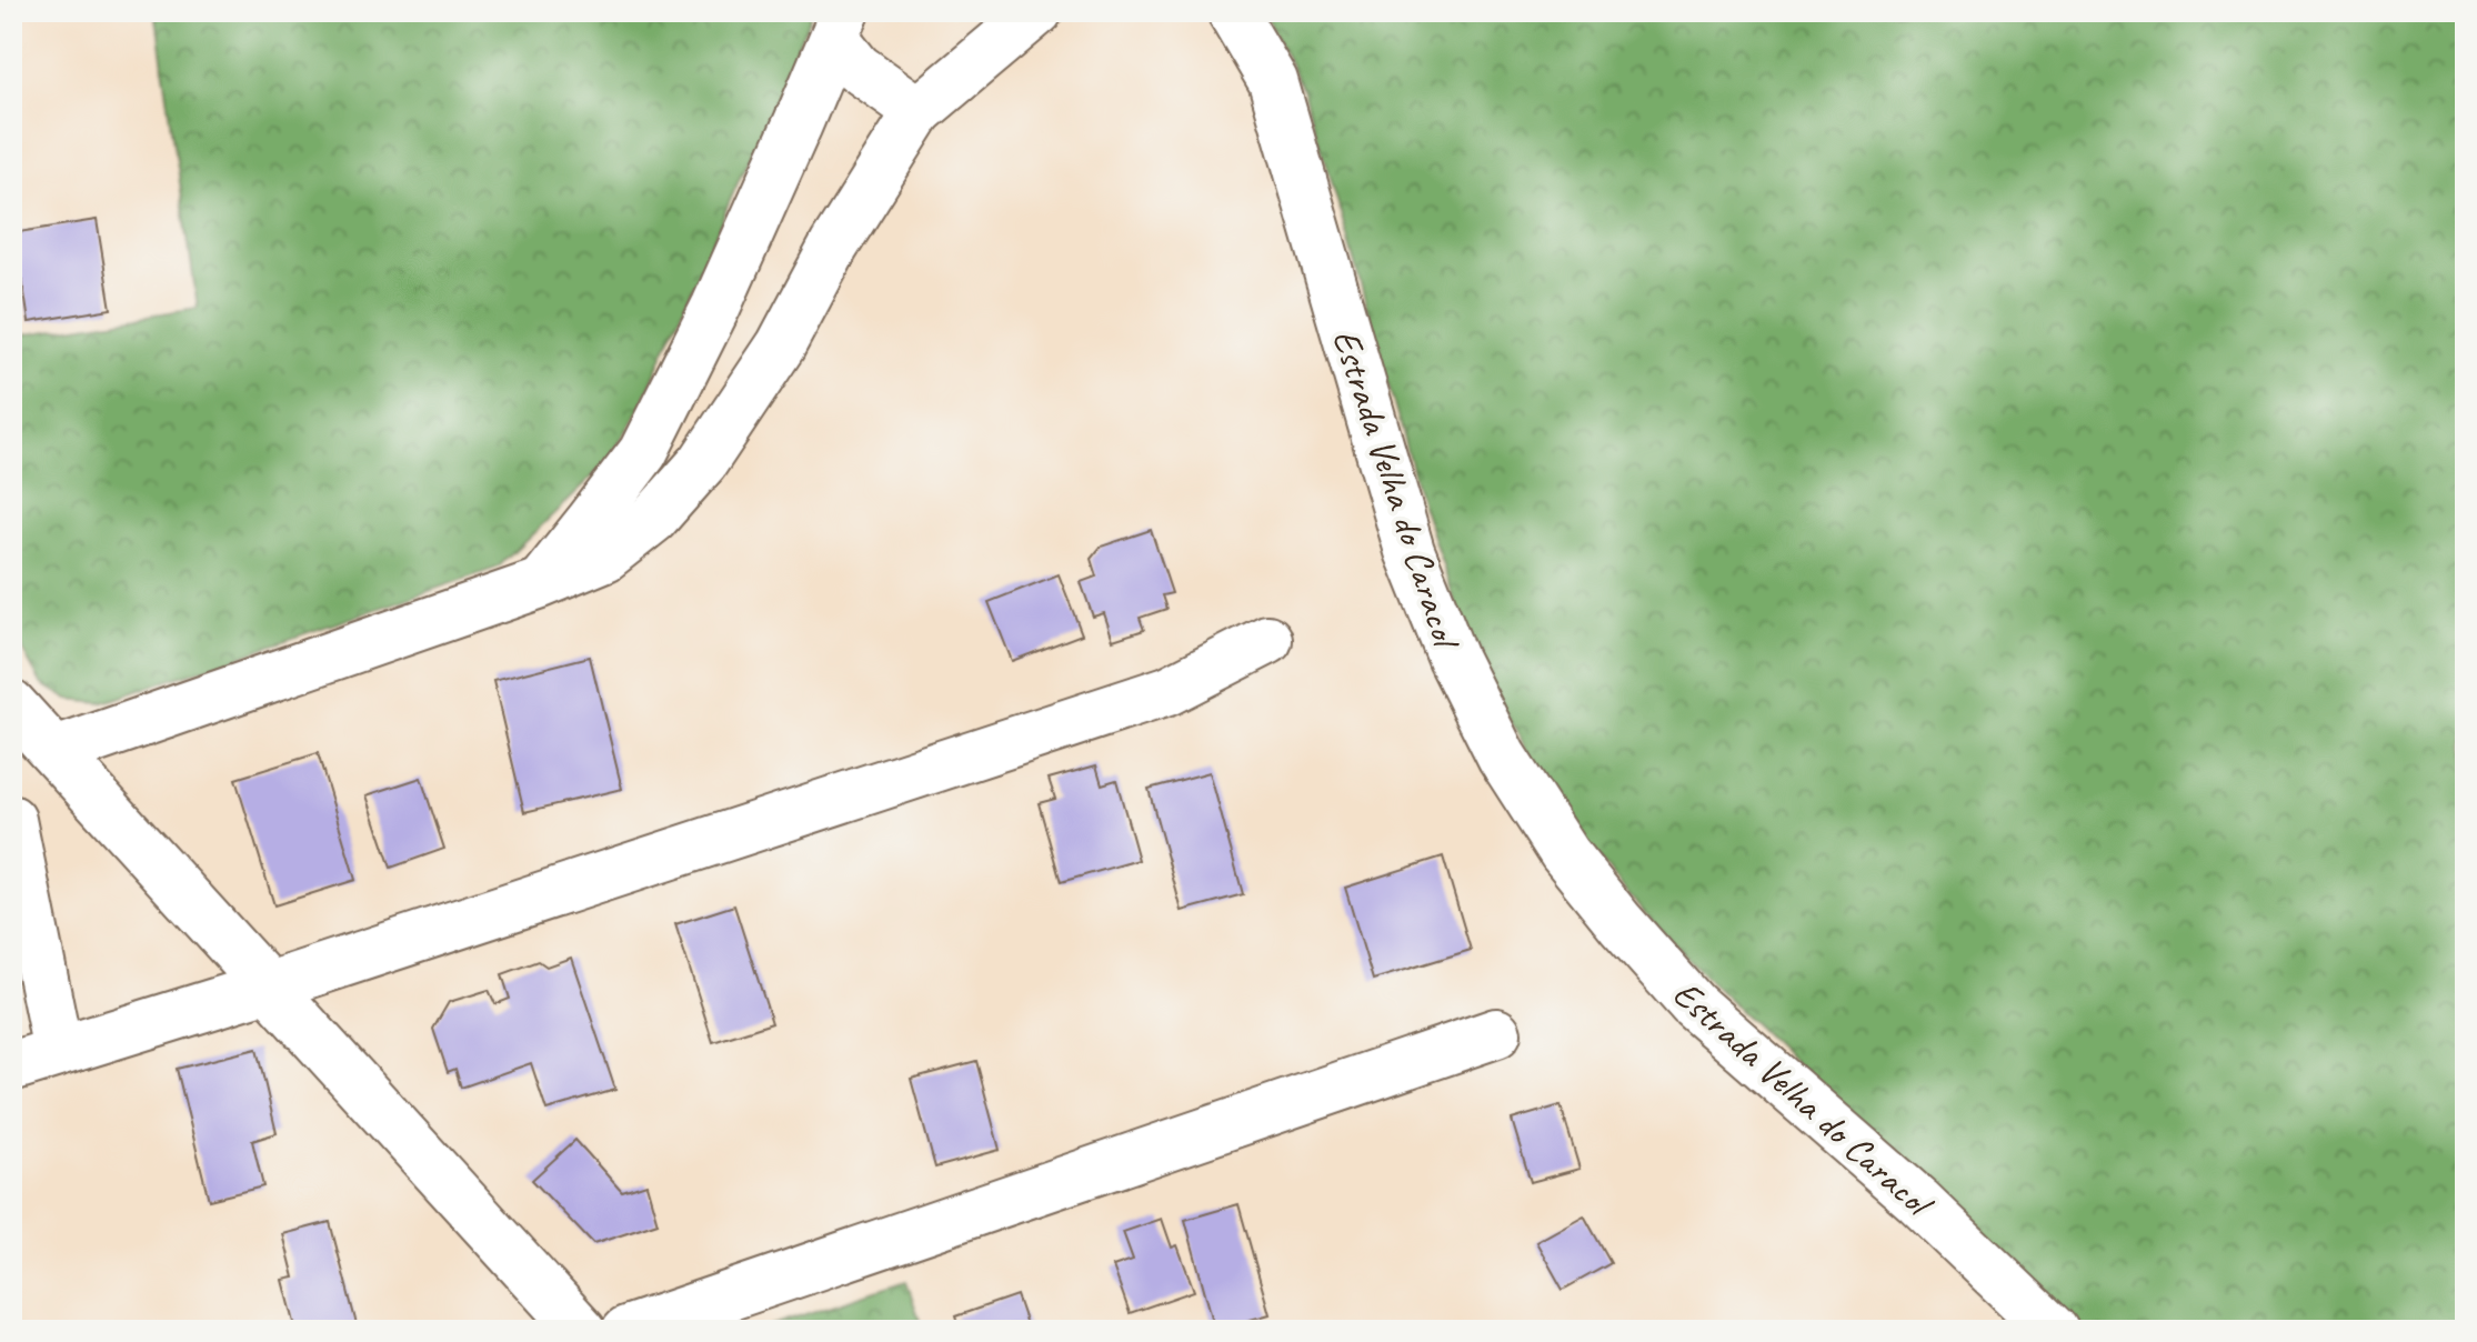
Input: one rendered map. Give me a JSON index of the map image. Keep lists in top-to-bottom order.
{
  "streets": {
    "street": ["Estrada Velha do Caracol"]
  }
}
